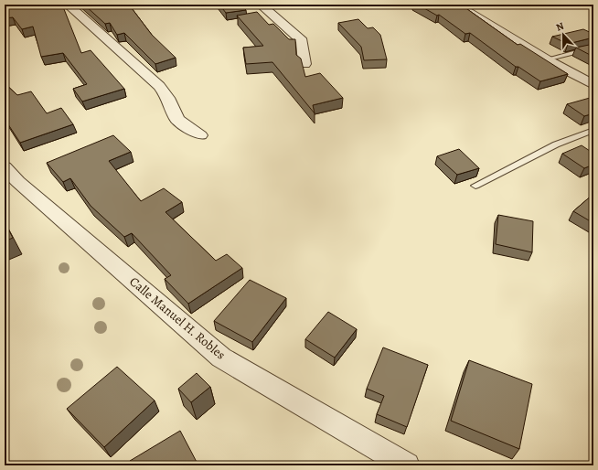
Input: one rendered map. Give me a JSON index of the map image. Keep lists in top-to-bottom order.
{
  "streets": {
    "street": ["Calle Manuel H. Robles"]
  },
  "north": "top"
}
